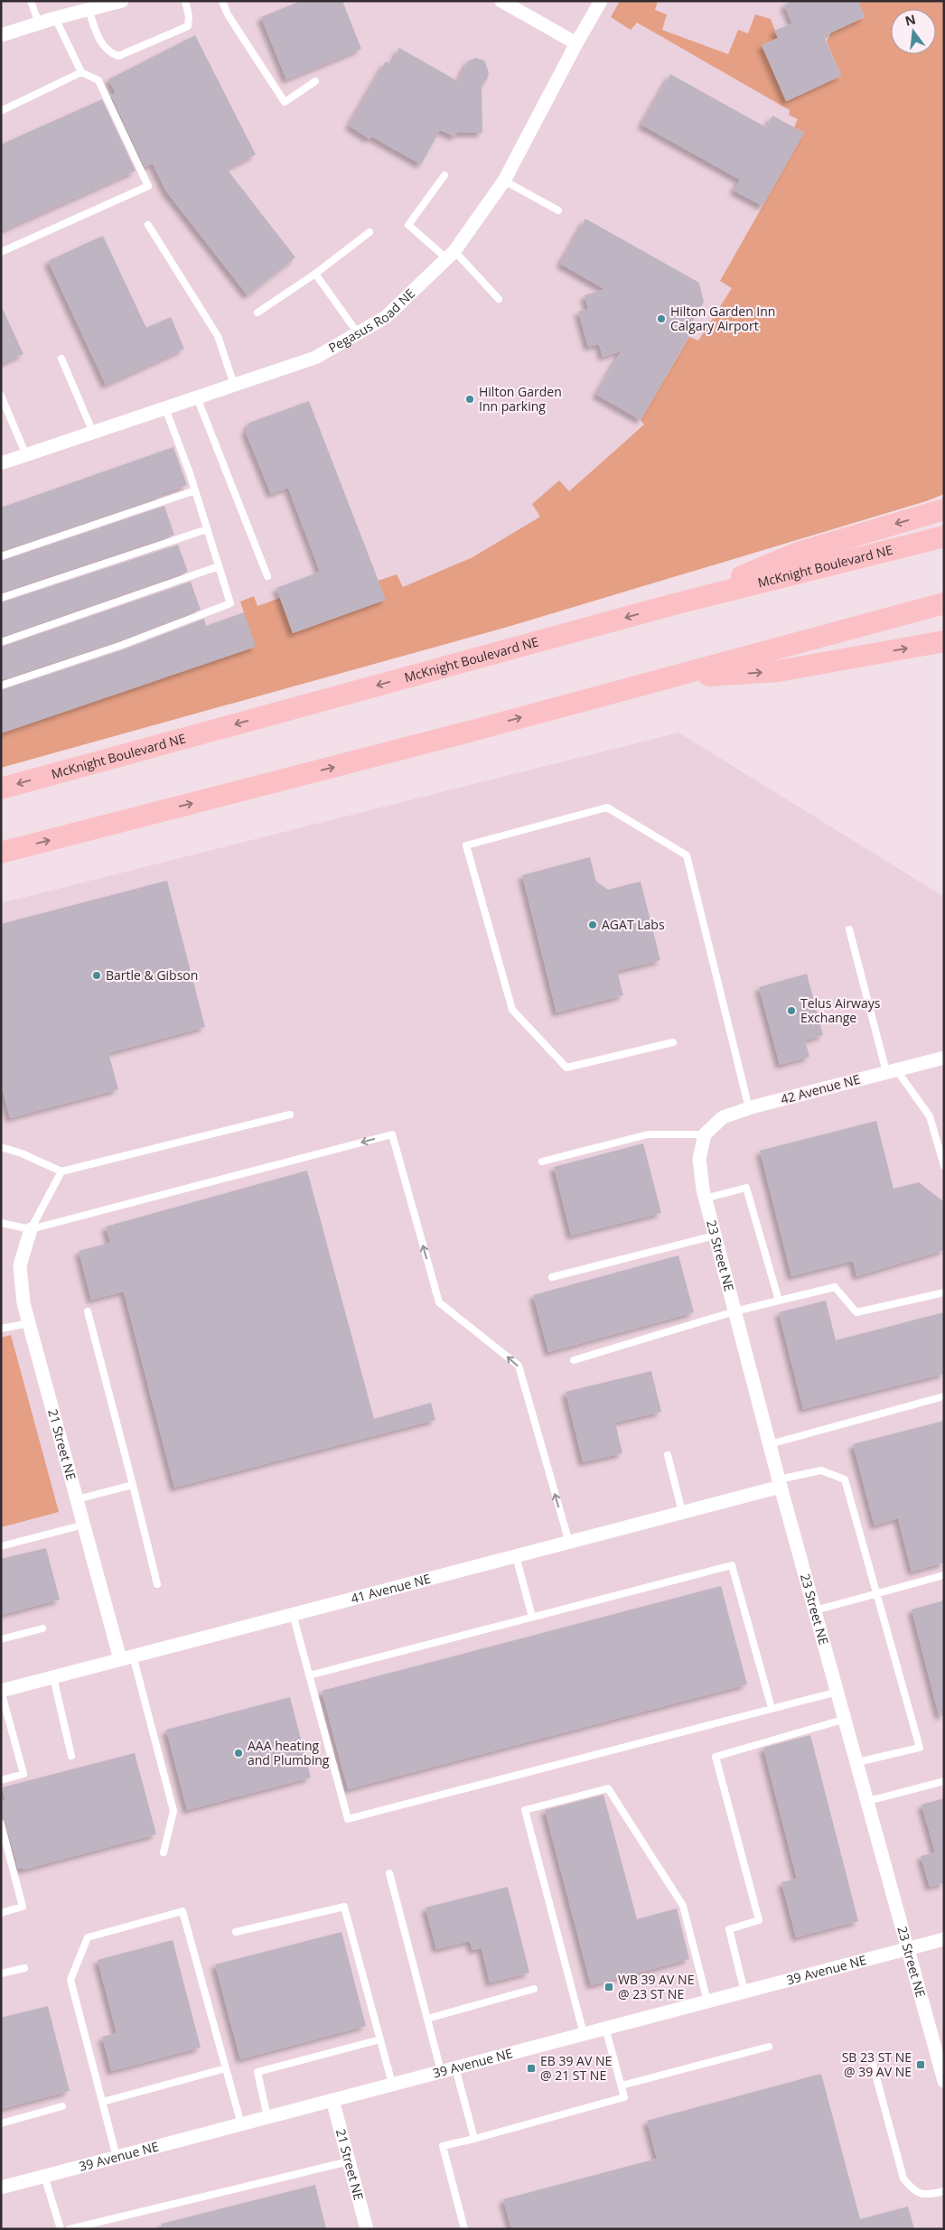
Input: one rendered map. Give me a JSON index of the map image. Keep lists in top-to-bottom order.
{
  "streets": {
    "main road": ["McKnight Boulevard NE"],
    "street": [
      "Pegasus Road NE",
      "42 Avenue NE",
      "23 Street NE",
      "21 Street NE",
      "41 Avenue NE",
      "39 Avenue NE"
    ]
  },
  "crossings": [
    ["42 Avenue NE", "23 Street NE"],
    ["23 Street NE", "41 Avenue NE"],
    ["23 Street NE", "39 Avenue NE"],
    ["21 Street NE", "41 Avenue NE"],
    ["21 Street NE", "39 Avenue NE"]
  ],
  "places": {
    "other": [
      "Hilton Garden Inn Calgary Airport",
      "Hilton Garden Inn parking",
      "AGAT Labs",
      "Bartle & Gibson",
      "Telus Airways Exchange",
      "AAA heating and Plumbing"
    ],
    "transit": ["WB 39 AV NE @ 23 ST NE", "SB 23 ST NE @ 39 AV NE", "EB 39 AV NE @ 21 ST NE"]
  },
  "north": "top"
}
